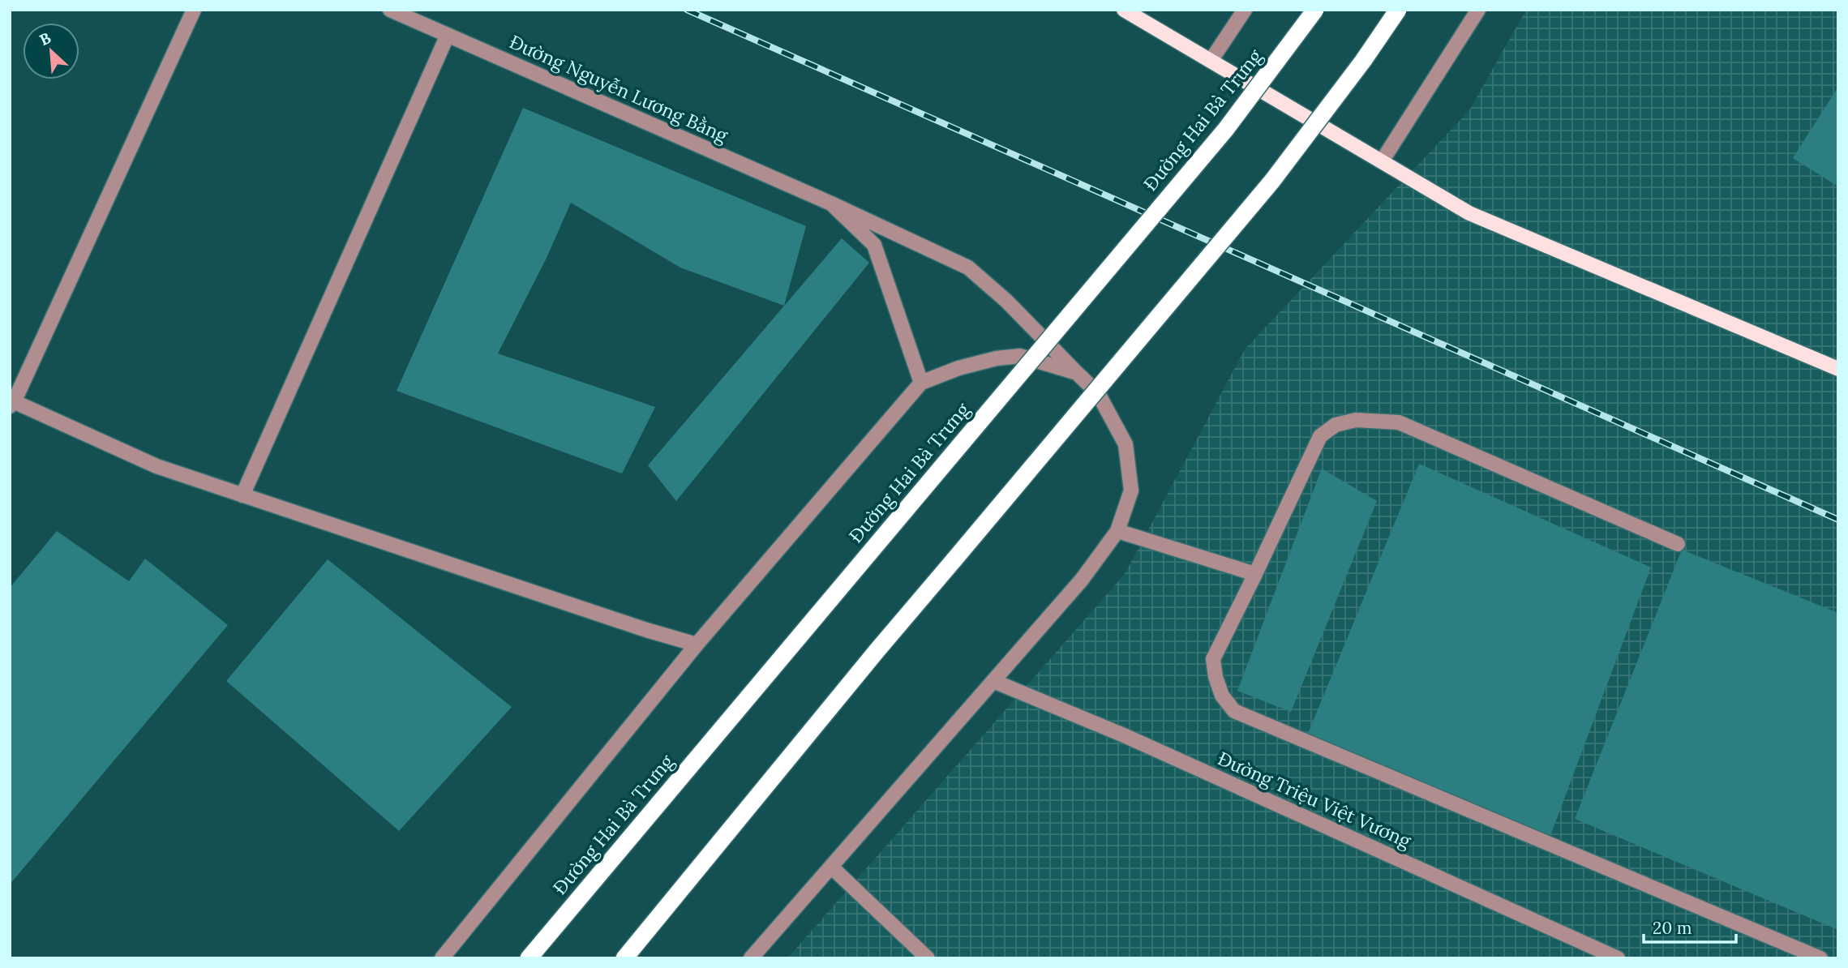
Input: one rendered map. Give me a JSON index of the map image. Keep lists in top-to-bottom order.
{
  "streets": {
    "highway": ["Đường Hai Bà Trưng"],
    "street": ["Đường Nguyễn Lương Bằng", "Đường Triệu Việt Vương"]
  },
  "crossings": [
    ["Đường Nguyễn Lương Bằng", "Đường Triệu Việt Vương"]
  ],
  "scale_bar": "20 m",
  "north": "top left"
}
